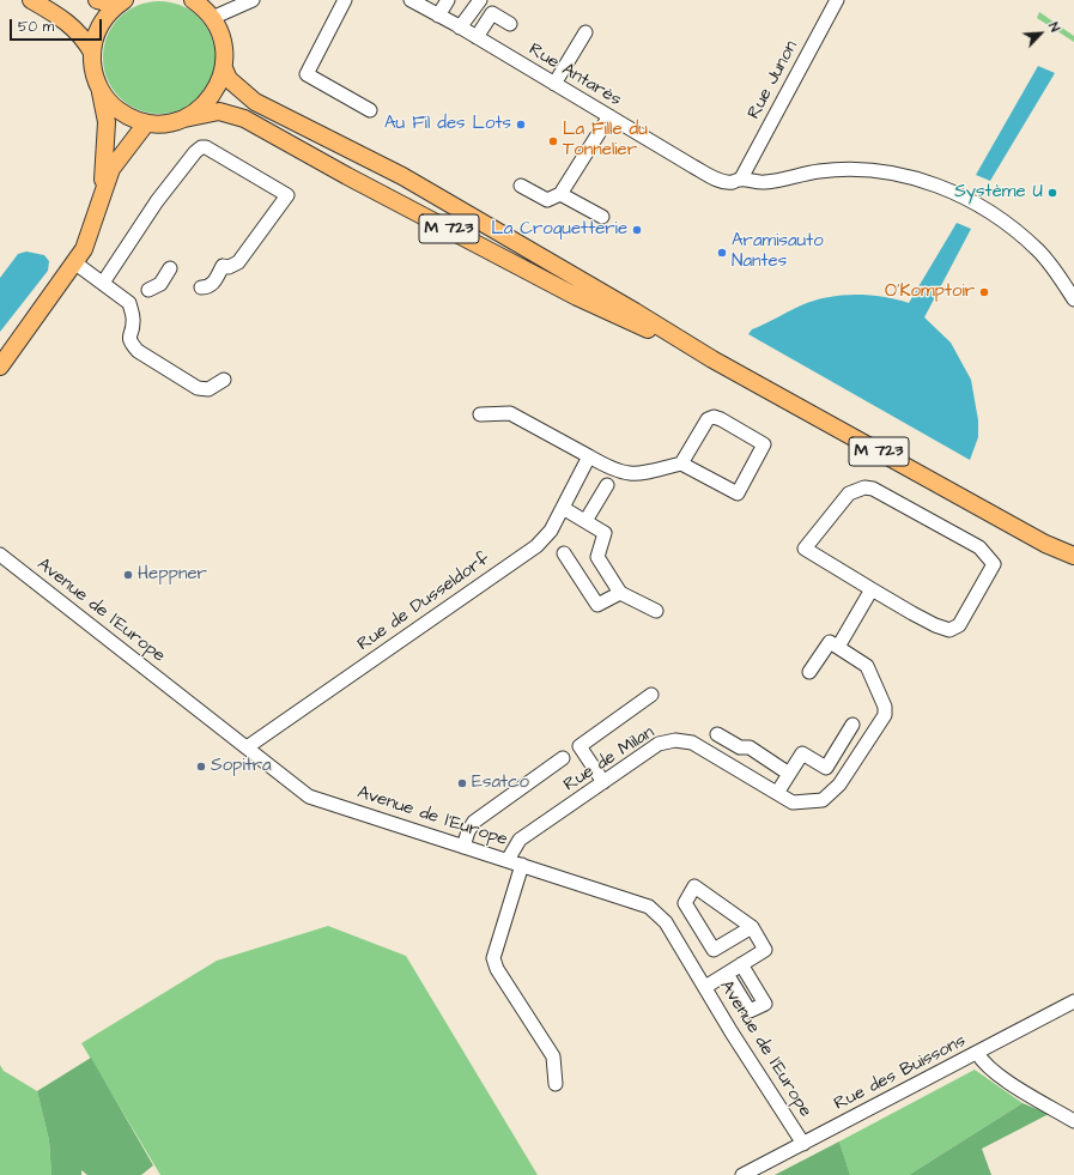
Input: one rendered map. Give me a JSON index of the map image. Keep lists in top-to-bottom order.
{
  "streets": {
    "main road": ["M 723"],
    "street": [
      "Rue Antarès",
      "Rue Junon",
      "Rue de Dusseldorf",
      "Avenue de l'Europe",
      "Rue de Milan",
      "Rue des Buissons"
    ]
  },
  "crossings": [
    ["Rue Antarès", "Rue Junon"],
    ["Rue de Dusseldorf", "Avenue de l'Europe"],
    ["Avenue de l'Europe", "Rue de Milan"],
    ["Avenue de l'Europe", "Rue des Buissons"]
  ],
  "places": [
    "Au Fil des Lots",
    "La Fille du Tonnelier",
    "Système U",
    "La Croquetterie",
    "Aramisauto Nantes",
    "O'Komptoir",
    "Heppner",
    "Sopitra",
    "Esatco"
  ],
  "scale_bar": "50 m",
  "north": "top right"
}
